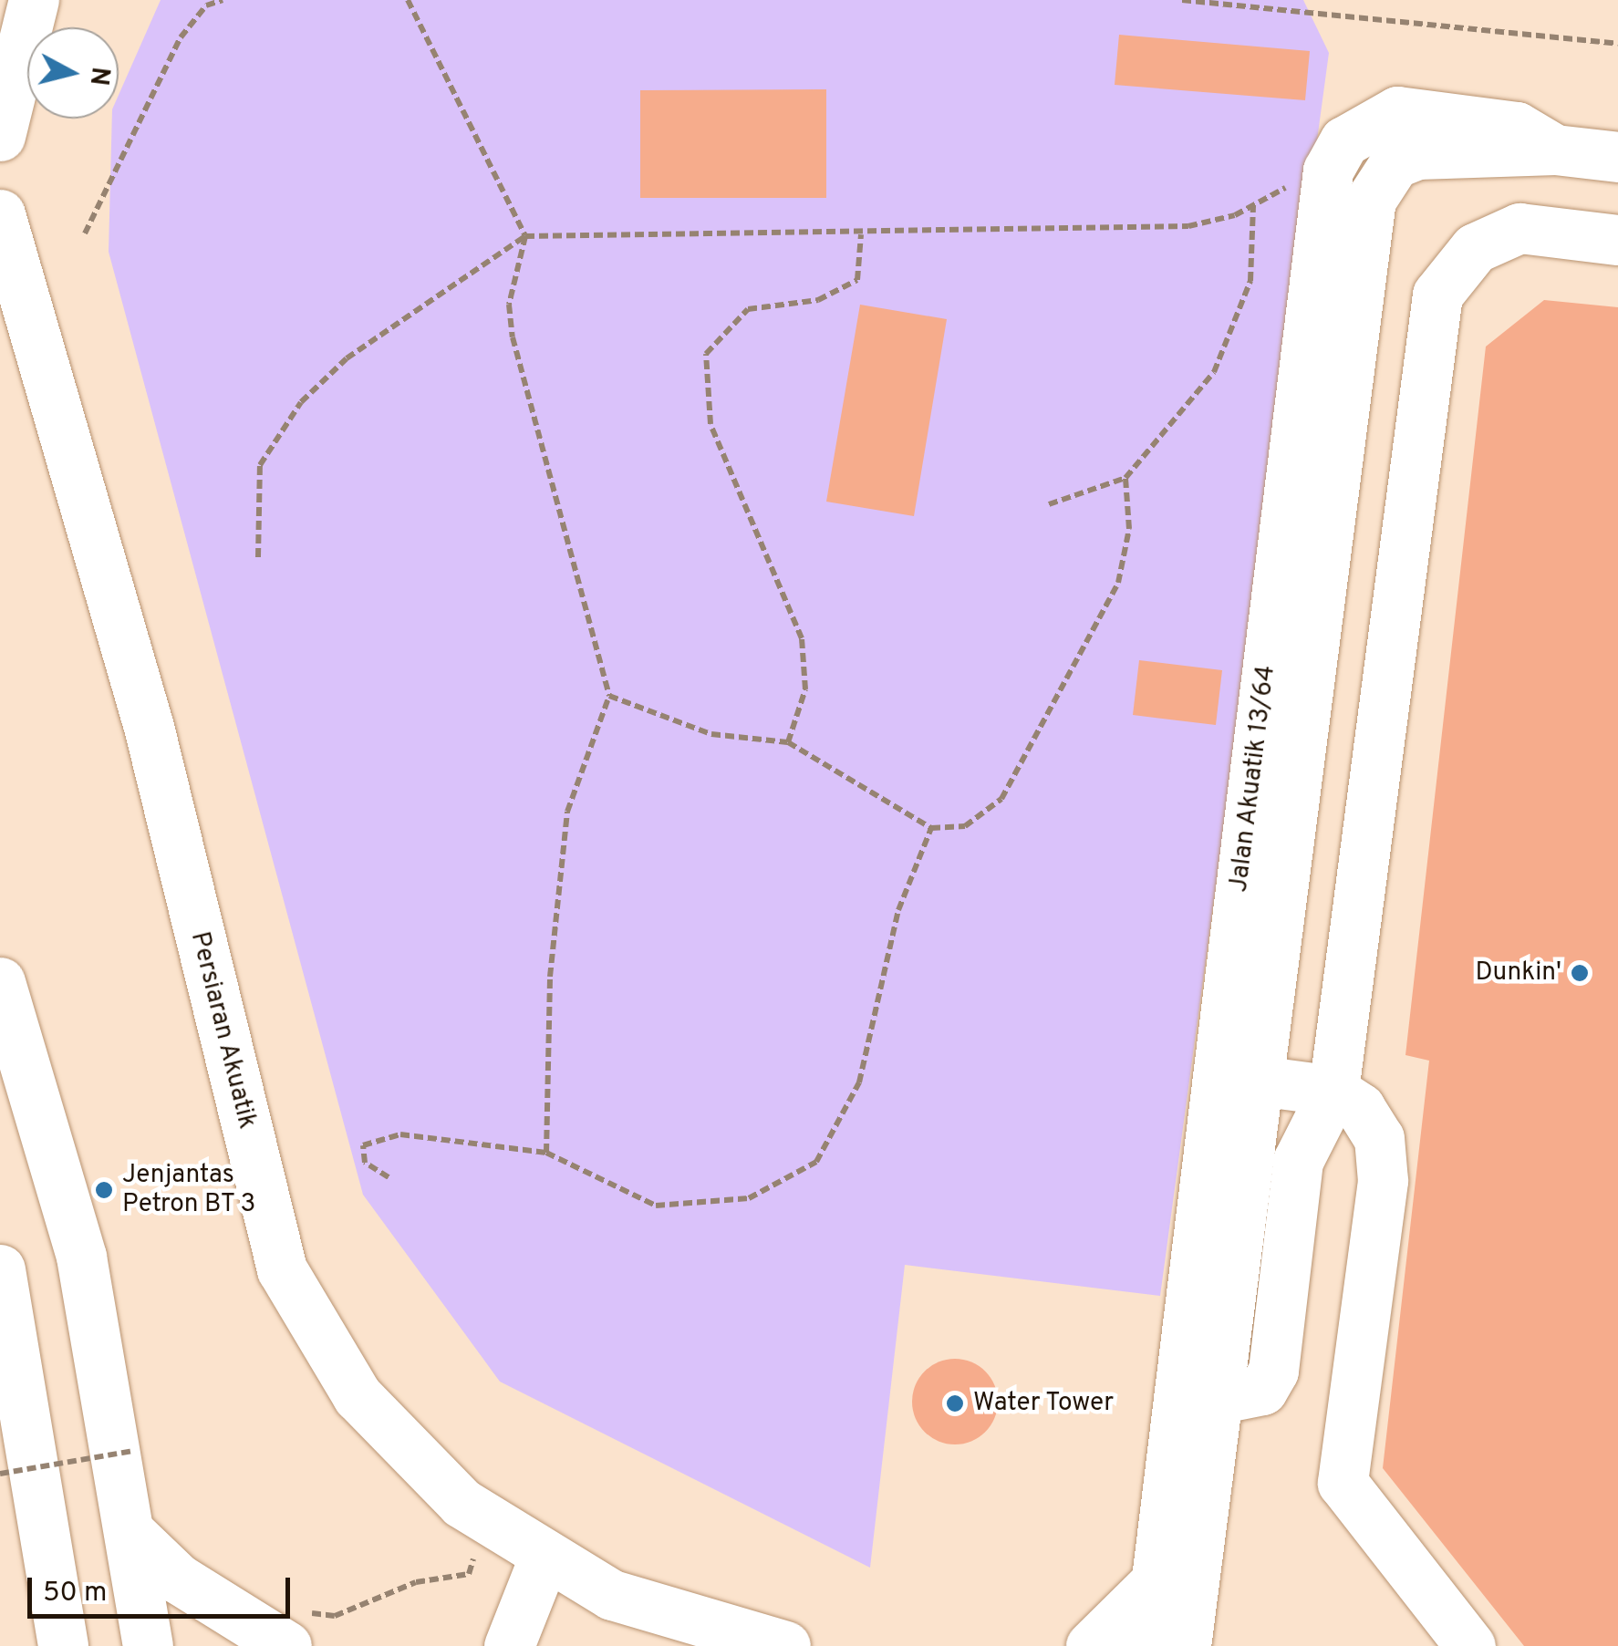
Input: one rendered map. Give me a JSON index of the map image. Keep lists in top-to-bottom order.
{
  "streets": {
    "main road": ["Jalan Akuatik 13/64", "Persiaran Akuatik"]
  },
  "places": ["Dunkin'", "Jenjantas Petron BT 3", "Water Tower"],
  "scale_bar": "50 m",
  "north": "right"
}
